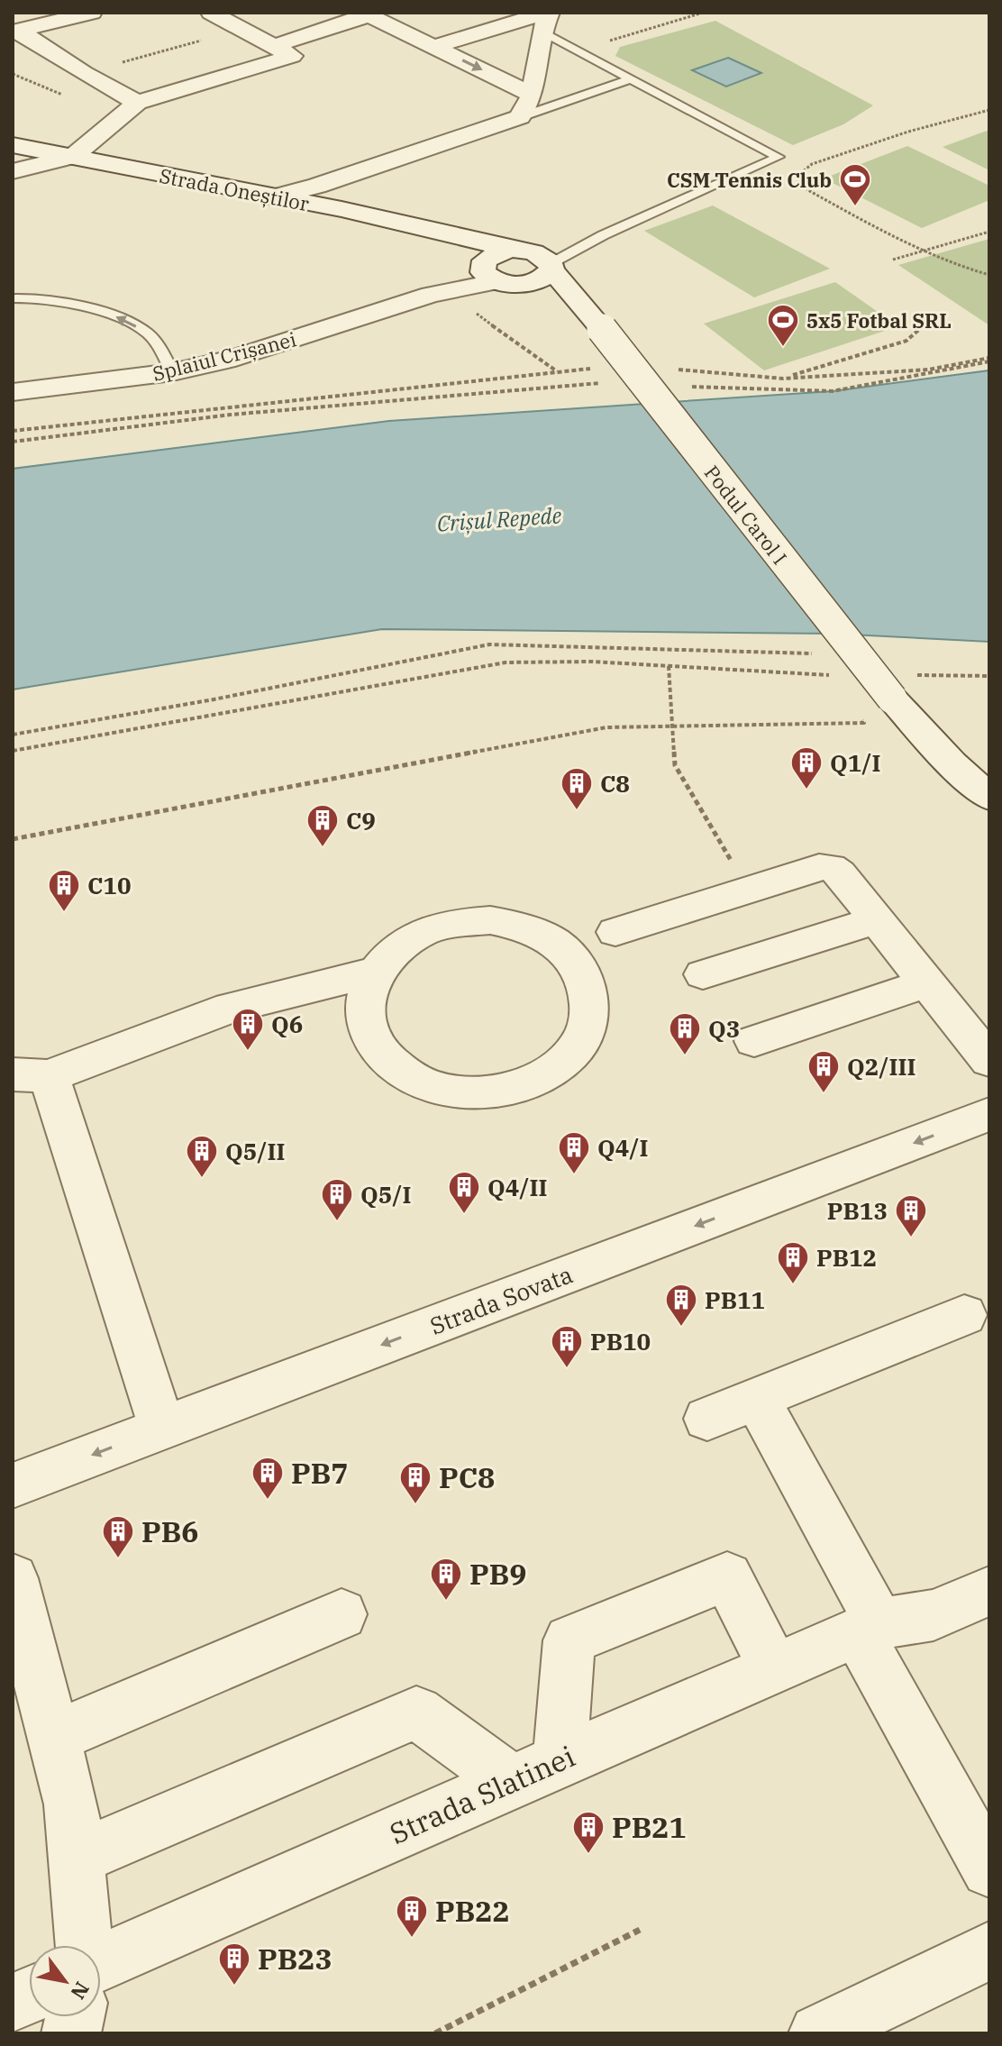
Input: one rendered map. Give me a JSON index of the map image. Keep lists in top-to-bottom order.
{
  "streets": {
    "street": [
      "Strada Oneștilor",
      "Splaiul Crișanei",
      "Podul Carol I",
      "Strada Sovata",
      "Strada Slatinei"
    ]
  },
  "crossings": [
    ["Strada Oneștilor", "Splaiul Crișanei"],
    ["Strada Oneștilor", "Podul Carol I"]
  ],
  "water": ["Crișul Repede"],
  "places": {
    "sports": ["CSM Tennis Club", "5x5 Fotbal SRL"],
    "building": [
      "Q1/I",
      "C8",
      "C9",
      "C10",
      "Q6",
      "Q3",
      "Q2/III",
      "Q4/I",
      "Q5/II",
      "Q4/II",
      "Q5/I",
      "PB13",
      "PB12",
      "PB11",
      "PB10",
      "PB7",
      "PC8",
      "PB6",
      "PB9",
      "PB21",
      "PB22",
      "PB23"
    ]
  },
  "north": "bottom right"
}
